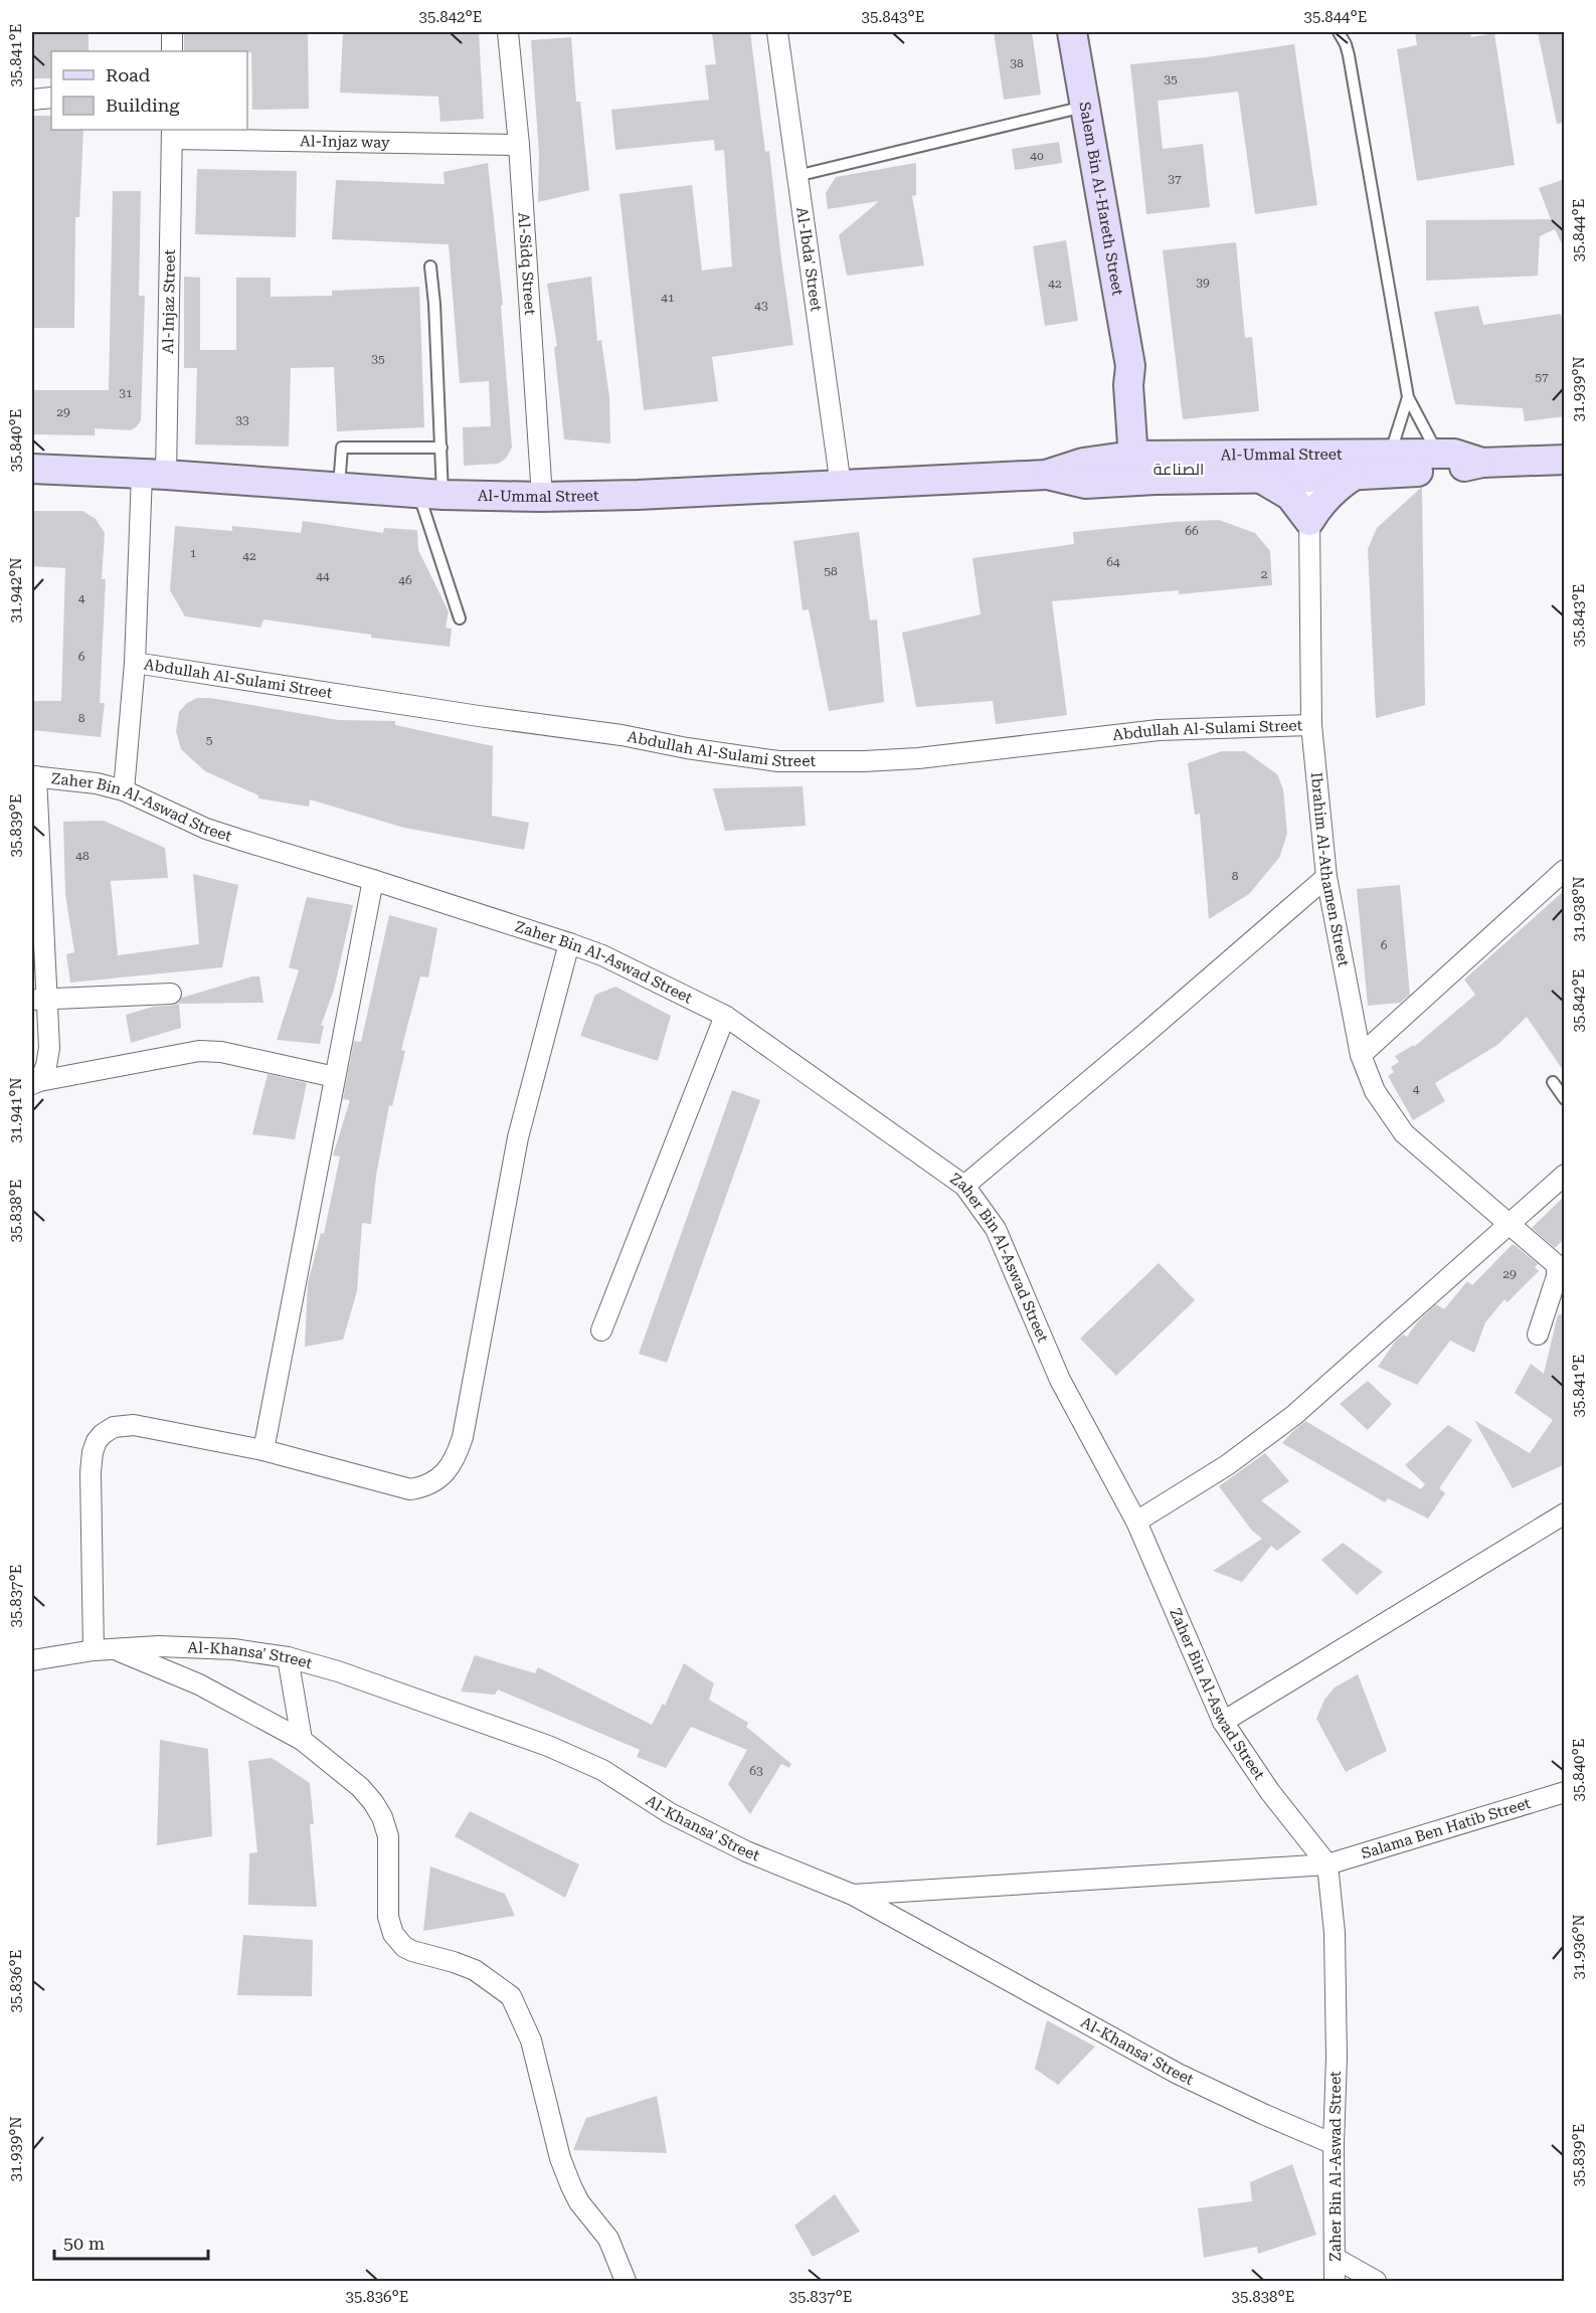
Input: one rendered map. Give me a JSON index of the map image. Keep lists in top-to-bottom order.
{
  "streets": {
    "street": [
      "Al-Injaz way",
      "Salem Bin Al-Hareth Street",
      "Al-Ibda' Street",
      "Al-Sidq Street",
      "Al-Injaz Street",
      "Al-Ummal Street",
      "Abdullah Al-Sulami Street",
      "Zaher Bin Al-Aswad Street",
      "Ibrahim Al-Athamen Street",
      "Al-Khansa' Street",
      "Salama Ben Hatib Street"
    ]
  },
  "crossings": [
    ["Al-Injaz way", "Al-Sidq Street"],
    ["Al-Injaz way", "Al-Injaz Street"],
    ["Salem Bin Al-Hareth Street", "Al-Ummal Street"],
    ["Al-Ibda' Street", "Al-Ummal Street"],
    ["Al-Sidq Street", "Al-Ummal Street"],
    ["Al-Injaz Street", "Al-Ummal Street"],
    ["Al-Injaz Street", "Abdullah Al-Sulami Street"],
    ["Al-Injaz Street", "Zaher Bin Al-Aswad Street"],
    ["Al-Ummal Street", "Ibrahim Al-Athamen Street"],
    ["Abdullah Al-Sulami Street", "Ibrahim Al-Athamen Street"],
    ["Zaher Bin Al-Aswad Street", "Al-Khansa' Street"],
    ["Zaher Bin Al-Aswad Street", "Salama Ben Hatib Street"],
    ["Al-Khansa' Street", "Salama Ben Hatib Street"]
  ],
  "districts": ["الصناعة"],
  "house_numbers": [
    "38",
    "35",
    "40",
    "37",
    "39",
    "42",
    "41",
    "43",
    "35",
    "57",
    "31",
    "29",
    "33",
    "66",
    "1",
    "42",
    "64",
    "58",
    "2",
    "44",
    "46",
    "4",
    "6",
    "8",
    "5",
    "48",
    "8",
    "6",
    "4",
    "29",
    "63"
  ],
  "legend": ["Road", "Building"],
  "scale_bar": "50 m",
  "coordinates": [
    "35.842°E",
    "35.843°E",
    "35.844°E",
    "35.841°E",
    "31.939°N",
    "35.840°E",
    "31.942°N",
    "35.839°E",
    "31.938°N",
    "31.941°N",
    "35.838°E",
    "35.837°E",
    "31.936°N",
    "35.836°E"
  ]
}
